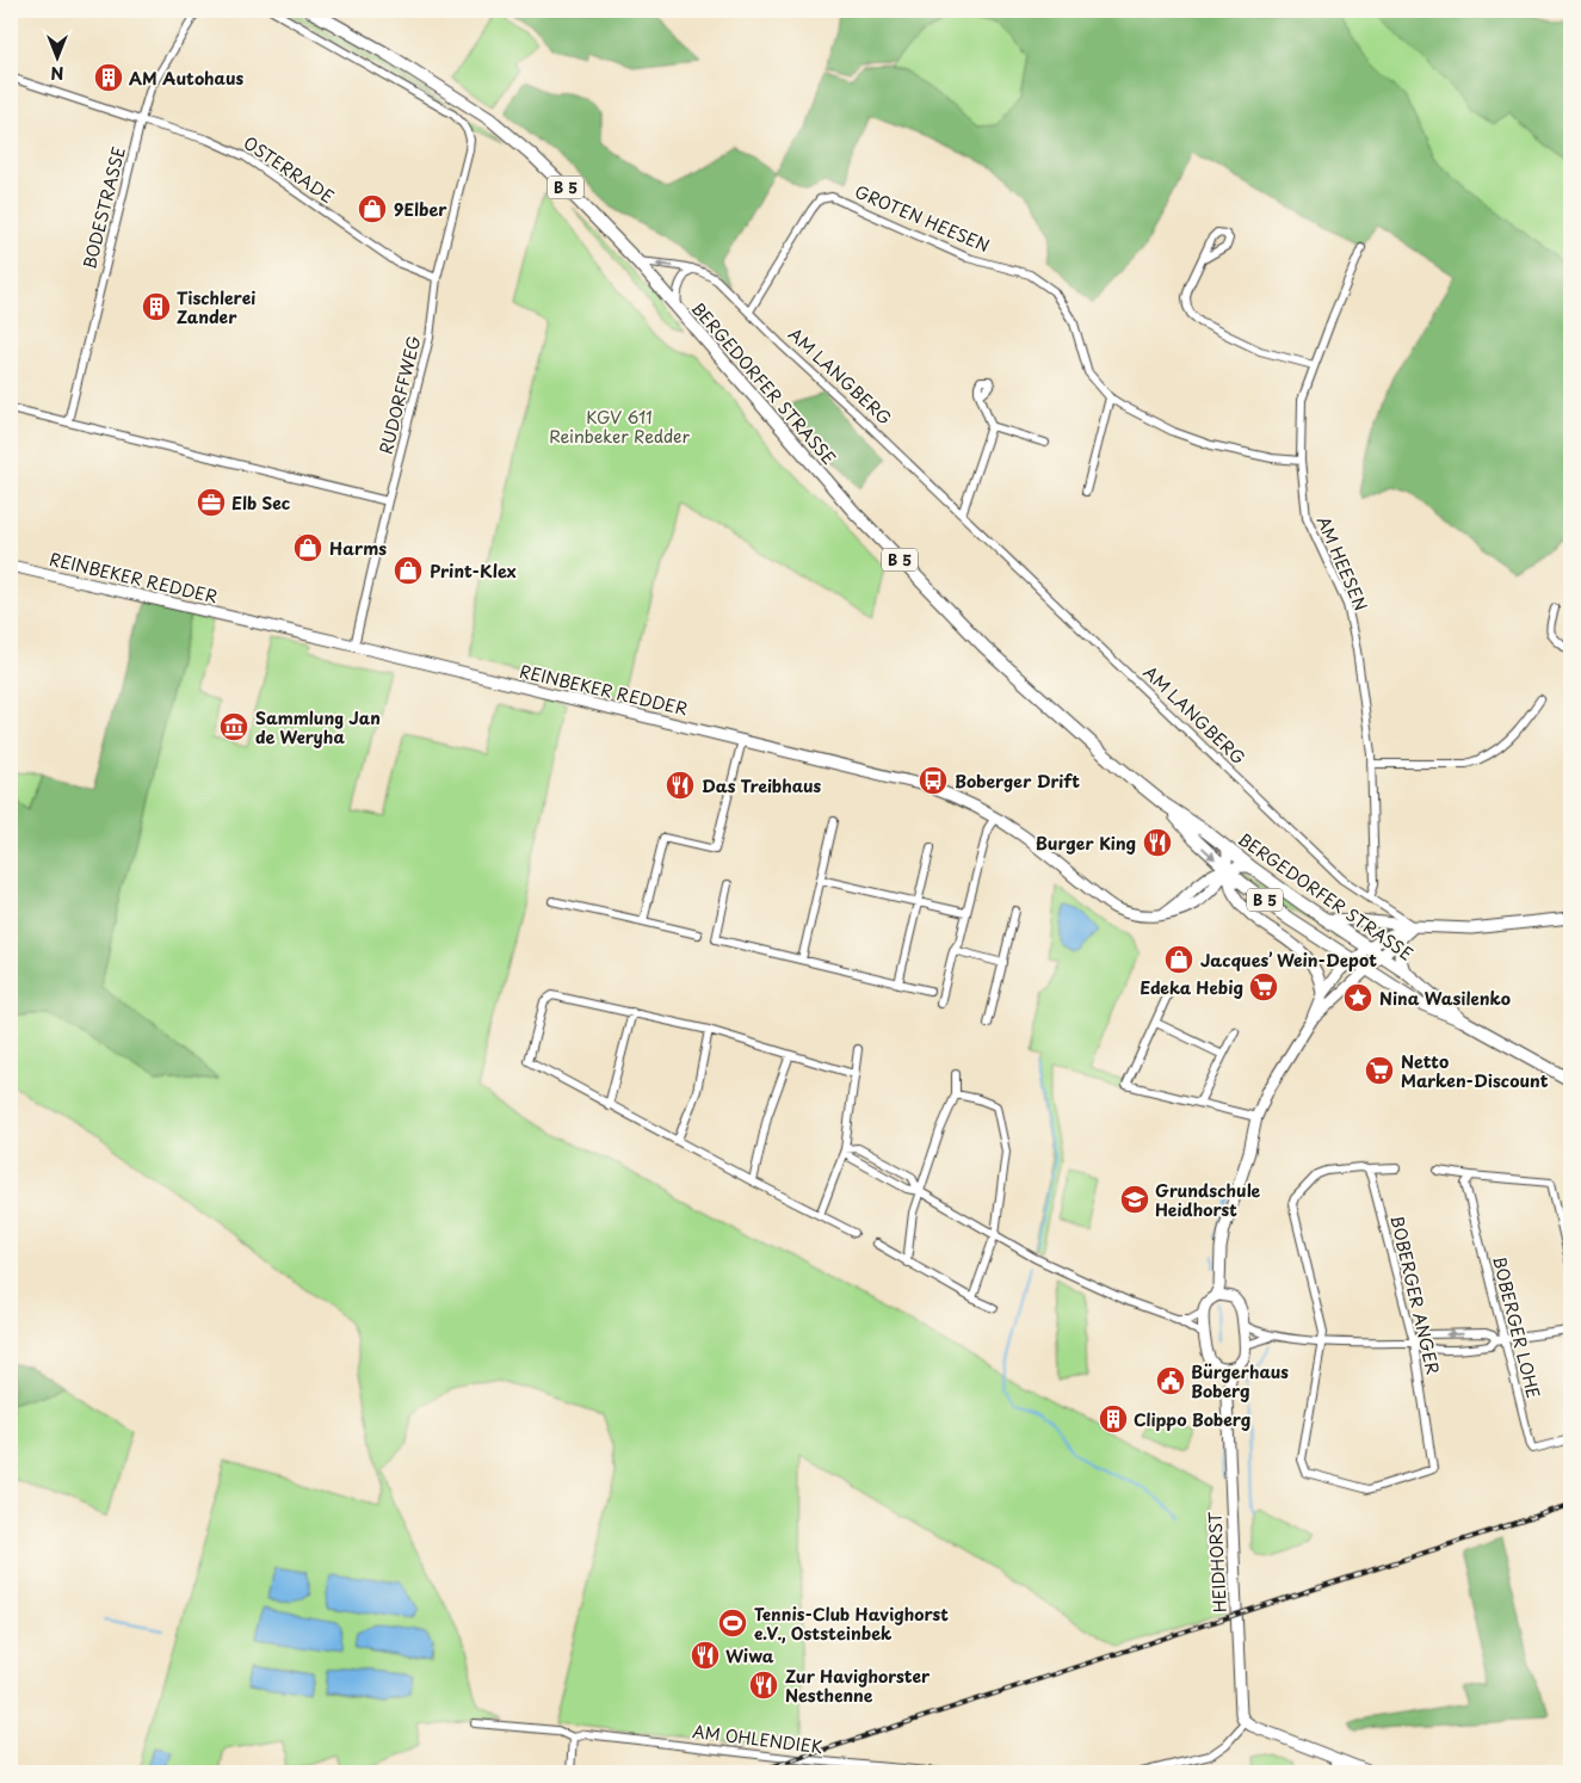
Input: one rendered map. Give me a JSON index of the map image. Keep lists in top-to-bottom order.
{
  "streets": {
    "main road": ["B 5", "BERGEDORFER STRASSE"],
    "street": [
      "OSTERRADE",
      "BODESTRASSE",
      "GROTEN HEESEN",
      "AM LANGBERG",
      "RUDORFFWEG",
      "AM HEESEN",
      "REINBEKER REDDER",
      "BOBERGER ANGER",
      "BOBERGER LOHE",
      "HEIDHORST",
      "AM OHLENDIEK"
    ]
  },
  "crossings": [
    ["OSTERRADE", "BODESTRASSE"],
    ["OSTERRADE", "RUDORFFWEG"],
    ["GROTEN HEESEN", "AM LANGBERG"],
    ["GROTEN HEESEN", "AM HEESEN"],
    ["AM LANGBERG", "BERGEDORFER STRASSE"],
    ["AM LANGBERG", "AM HEESEN"],
    ["BERGEDORFER STRASSE", "REINBEKER REDDER"],
    ["RUDORFFWEG", "REINBEKER REDDER"]
  ],
  "parks": ["KGV 611 Reinbeker Redder"],
  "places": {
    "building": ["AM Autohaus", "Tischlerei Zander", "Clippo Boberg"],
    "shop": [
      "9Elber",
      "Harms",
      "Print-Klex",
      "Jacques’ Wein-Depot"
    ],
    "office": ["Elb Sec"],
    "museum": ["Sammlung Jan de Weryha"],
    "bus stop": ["Boberger Drift"],
    "restaurant": [
      "Das Treibhaus",
      "Burger King",
      "Wiwa",
      "Zur Havighorster Nesthenne"
    ],
    "supermarket": ["Edeka Hebig", "Netto Marken-Discount"],
    "place": ["Nina Wasilenko"],
    "school or university": ["Grundschule Heidhorst"],
    "public building": ["Bürgerhaus Boberg"],
    "sports": ["Tennis-Club Havighorst e.V., Oststeinbek"]
  },
  "north": "bottom"
}
